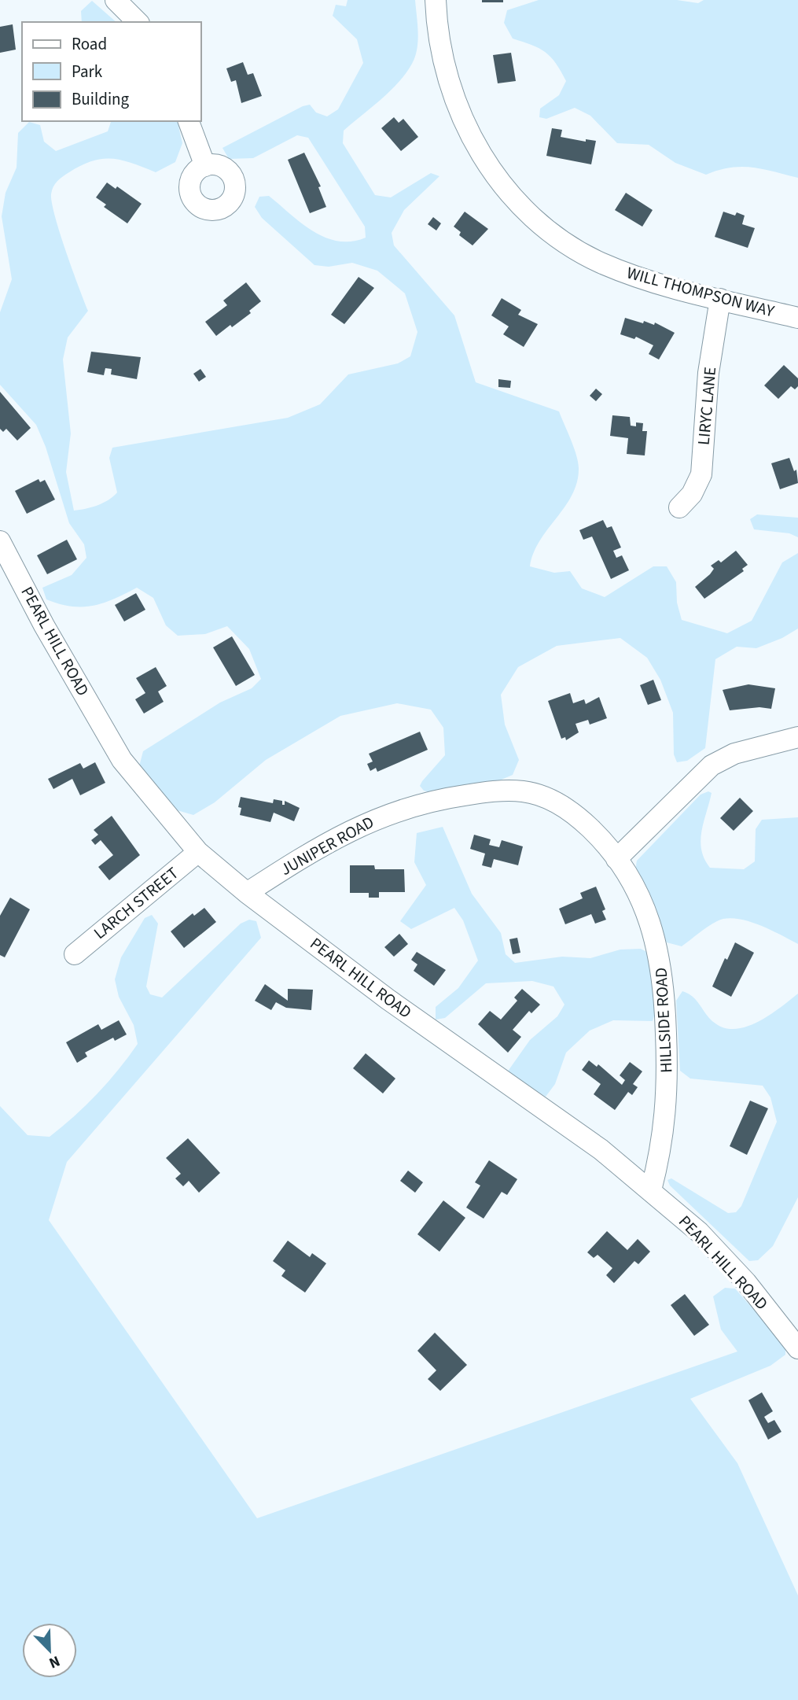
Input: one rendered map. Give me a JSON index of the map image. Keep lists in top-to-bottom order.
{
  "streets": {
    "street": [
      "WILL THOMPSON WAY",
      "LIRYC LANE",
      "PEARL HILL ROAD",
      "JUNIPER ROAD",
      "LARCH STREET",
      "HILLSIDE ROAD"
    ]
  },
  "crossings": [
    ["WILL THOMPSON WAY", "LIRYC LANE"],
    ["PEARL HILL ROAD", "JUNIPER ROAD"],
    ["PEARL HILL ROAD", "LARCH STREET"],
    ["PEARL HILL ROAD", "HILLSIDE ROAD"],
    ["JUNIPER ROAD", "HILLSIDE ROAD"]
  ],
  "legend": ["Road", "Park", "Building"],
  "north": "bottom right"
}
